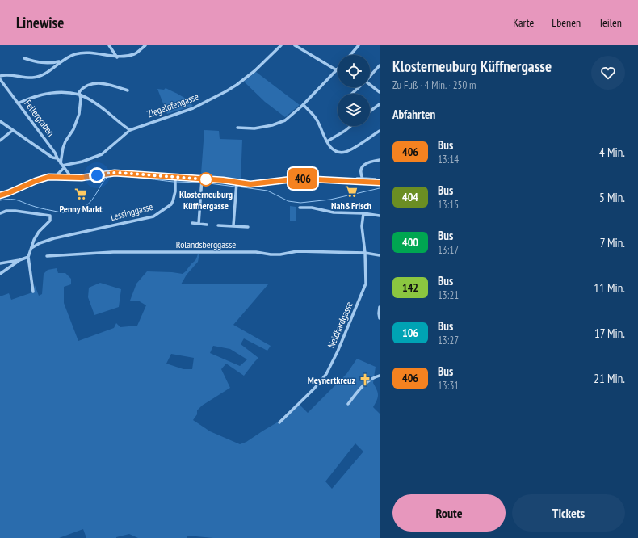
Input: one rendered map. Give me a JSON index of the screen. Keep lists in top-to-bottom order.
{
  "streets": {
    "street": [
      "Ziegelofengasse",
      "Fellergraben",
      "Lessinggasse",
      "Rolandsberggasse",
      "Neidhardgasse"
    ]
  },
  "crossings": [
    ["Ziegelofengasse", "Fellergraben"],
    ["Rolandsberggasse", "Neidhardgasse"]
  ],
  "places": {
    "other": ["Klosterneuburg Küffnergasse"],
    "supermarket": ["Nah&Frisch", "Penny Markt"],
    "church": ["Meynertkreuz"]
  },
  "lines": ["bus line 406"],
  "page": {
    "header": "Linewise",
    "nav": ["Karte", "Ebenen", "Teilen"],
    "on_map": "406",
    "heading": [
      ["Klosterneuburg Küffnergasse", "Zu Fuß · 4 Min. · 250 m"],
      "Abfahrten"
    ],
    "list": [
      {
        "mark": "406",
        "name": "Bus",
        "note": "13:14",
        "value": "4 Min."
      },
      {
        "mark": "404",
        "name": "Bus",
        "note": "13:15",
        "value": "5 Min."
      },
      {
        "mark": "400",
        "name": "Bus",
        "note": "13:17",
        "value": "7 Min."
      },
      {
        "mark": "142",
        "name": "Bus",
        "note": "13:21",
        "value": "11 Min."
      },
      {
        "mark": "106",
        "name": "Bus",
        "note": "13:27",
        "value": "17 Min."
      },
      {
        "mark": "406",
        "name": "Bus",
        "note": "13:31",
        "value": "21 Min."
      }
    ],
    "buttons": ["Route", "Tickets"]
  }
}
